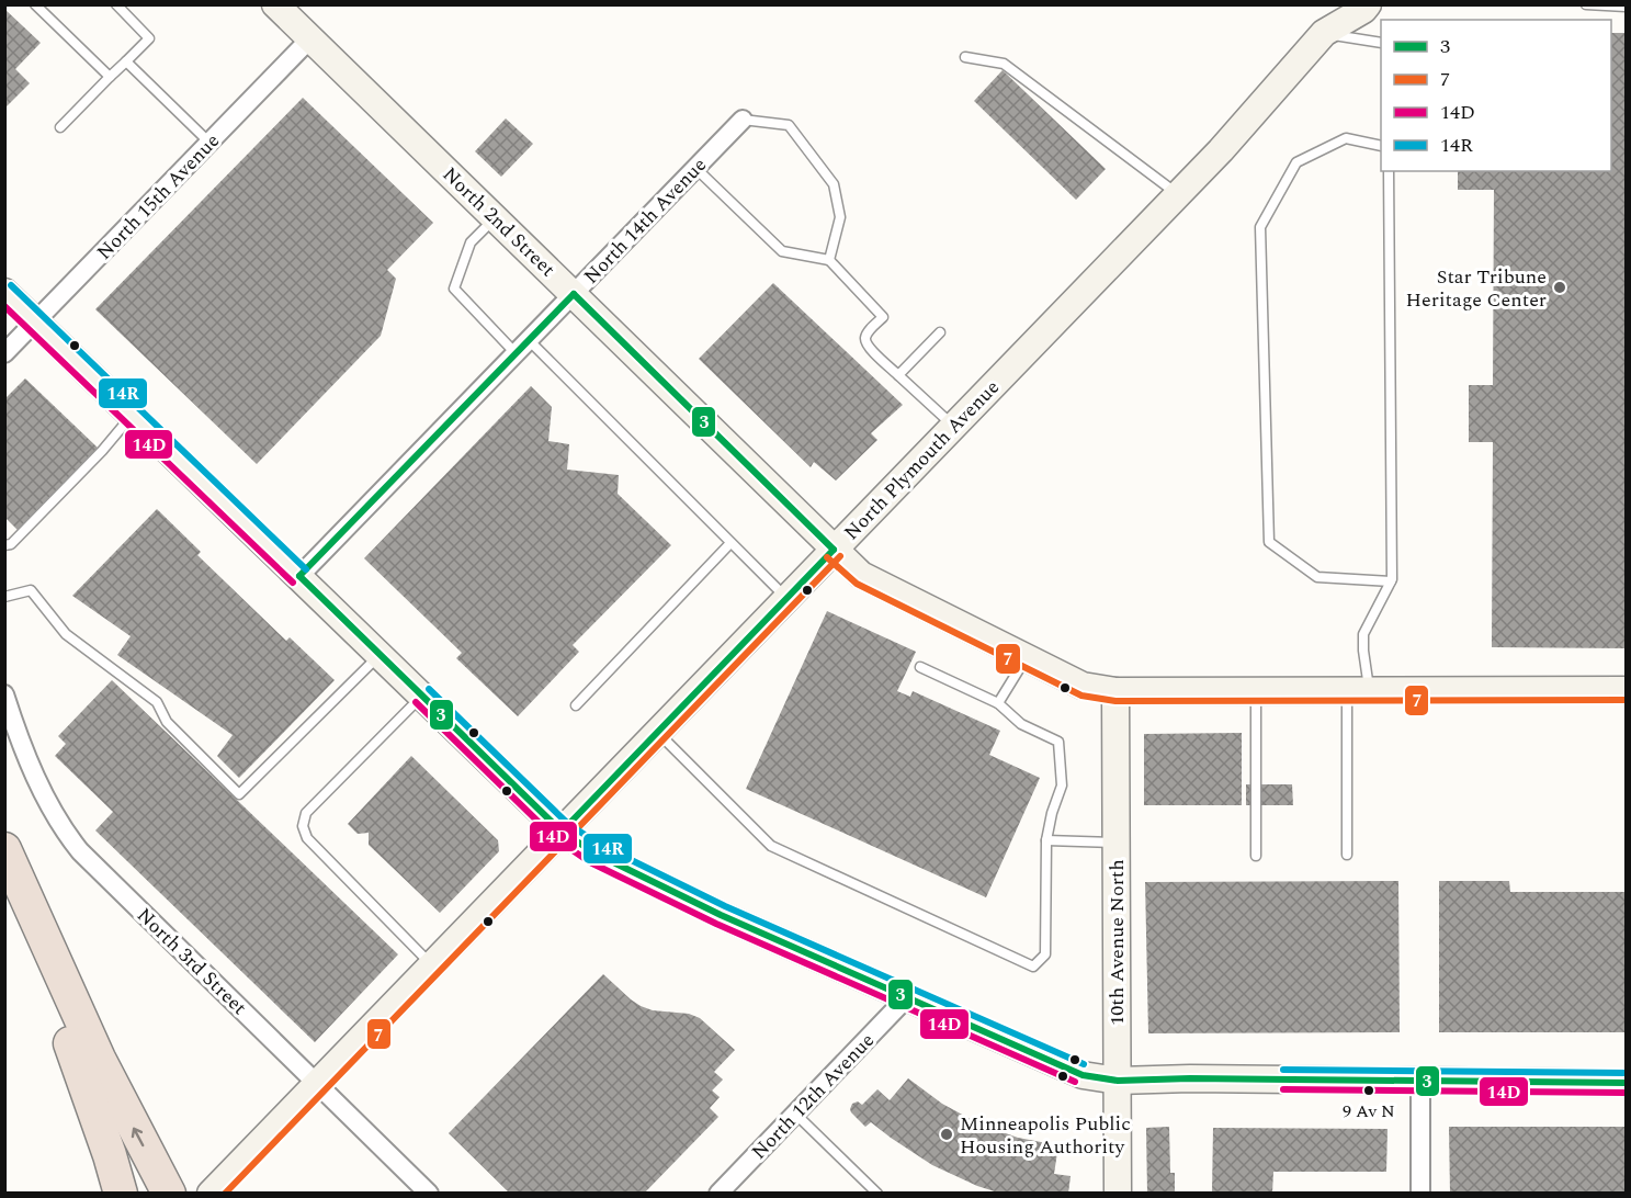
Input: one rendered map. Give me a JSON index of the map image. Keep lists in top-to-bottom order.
{
  "streets": {
    "main road": ["North 2nd Street", "North Plymouth Avenue", "10th Avenue North"],
    "street": [
      "North 15th Avenue",
      "North 14th Avenue",
      "North 3rd Street",
      "North 12th Avenue"
    ]
  },
  "crossings": [
    ["North 15th Avenue", "North 2nd Street"],
    ["North 14th Avenue", "North 2nd Street"],
    ["North 2nd Street", "North Plymouth Avenue"],
    ["North 2nd Street", "10th Avenue North"],
    ["North Plymouth Avenue", "North 3rd Street"]
  ],
  "places": ["Star Tribune Heritage Center", "9 Av N", "Minneapolis Public Housing Authority"],
  "lines": [
    "transit line 14R",
    "transit line 3",
    "transit line 14D",
    "transit line 7"
  ],
  "legend": [
    "3",
    "7",
    "14D",
    "14R"
  ]
}
